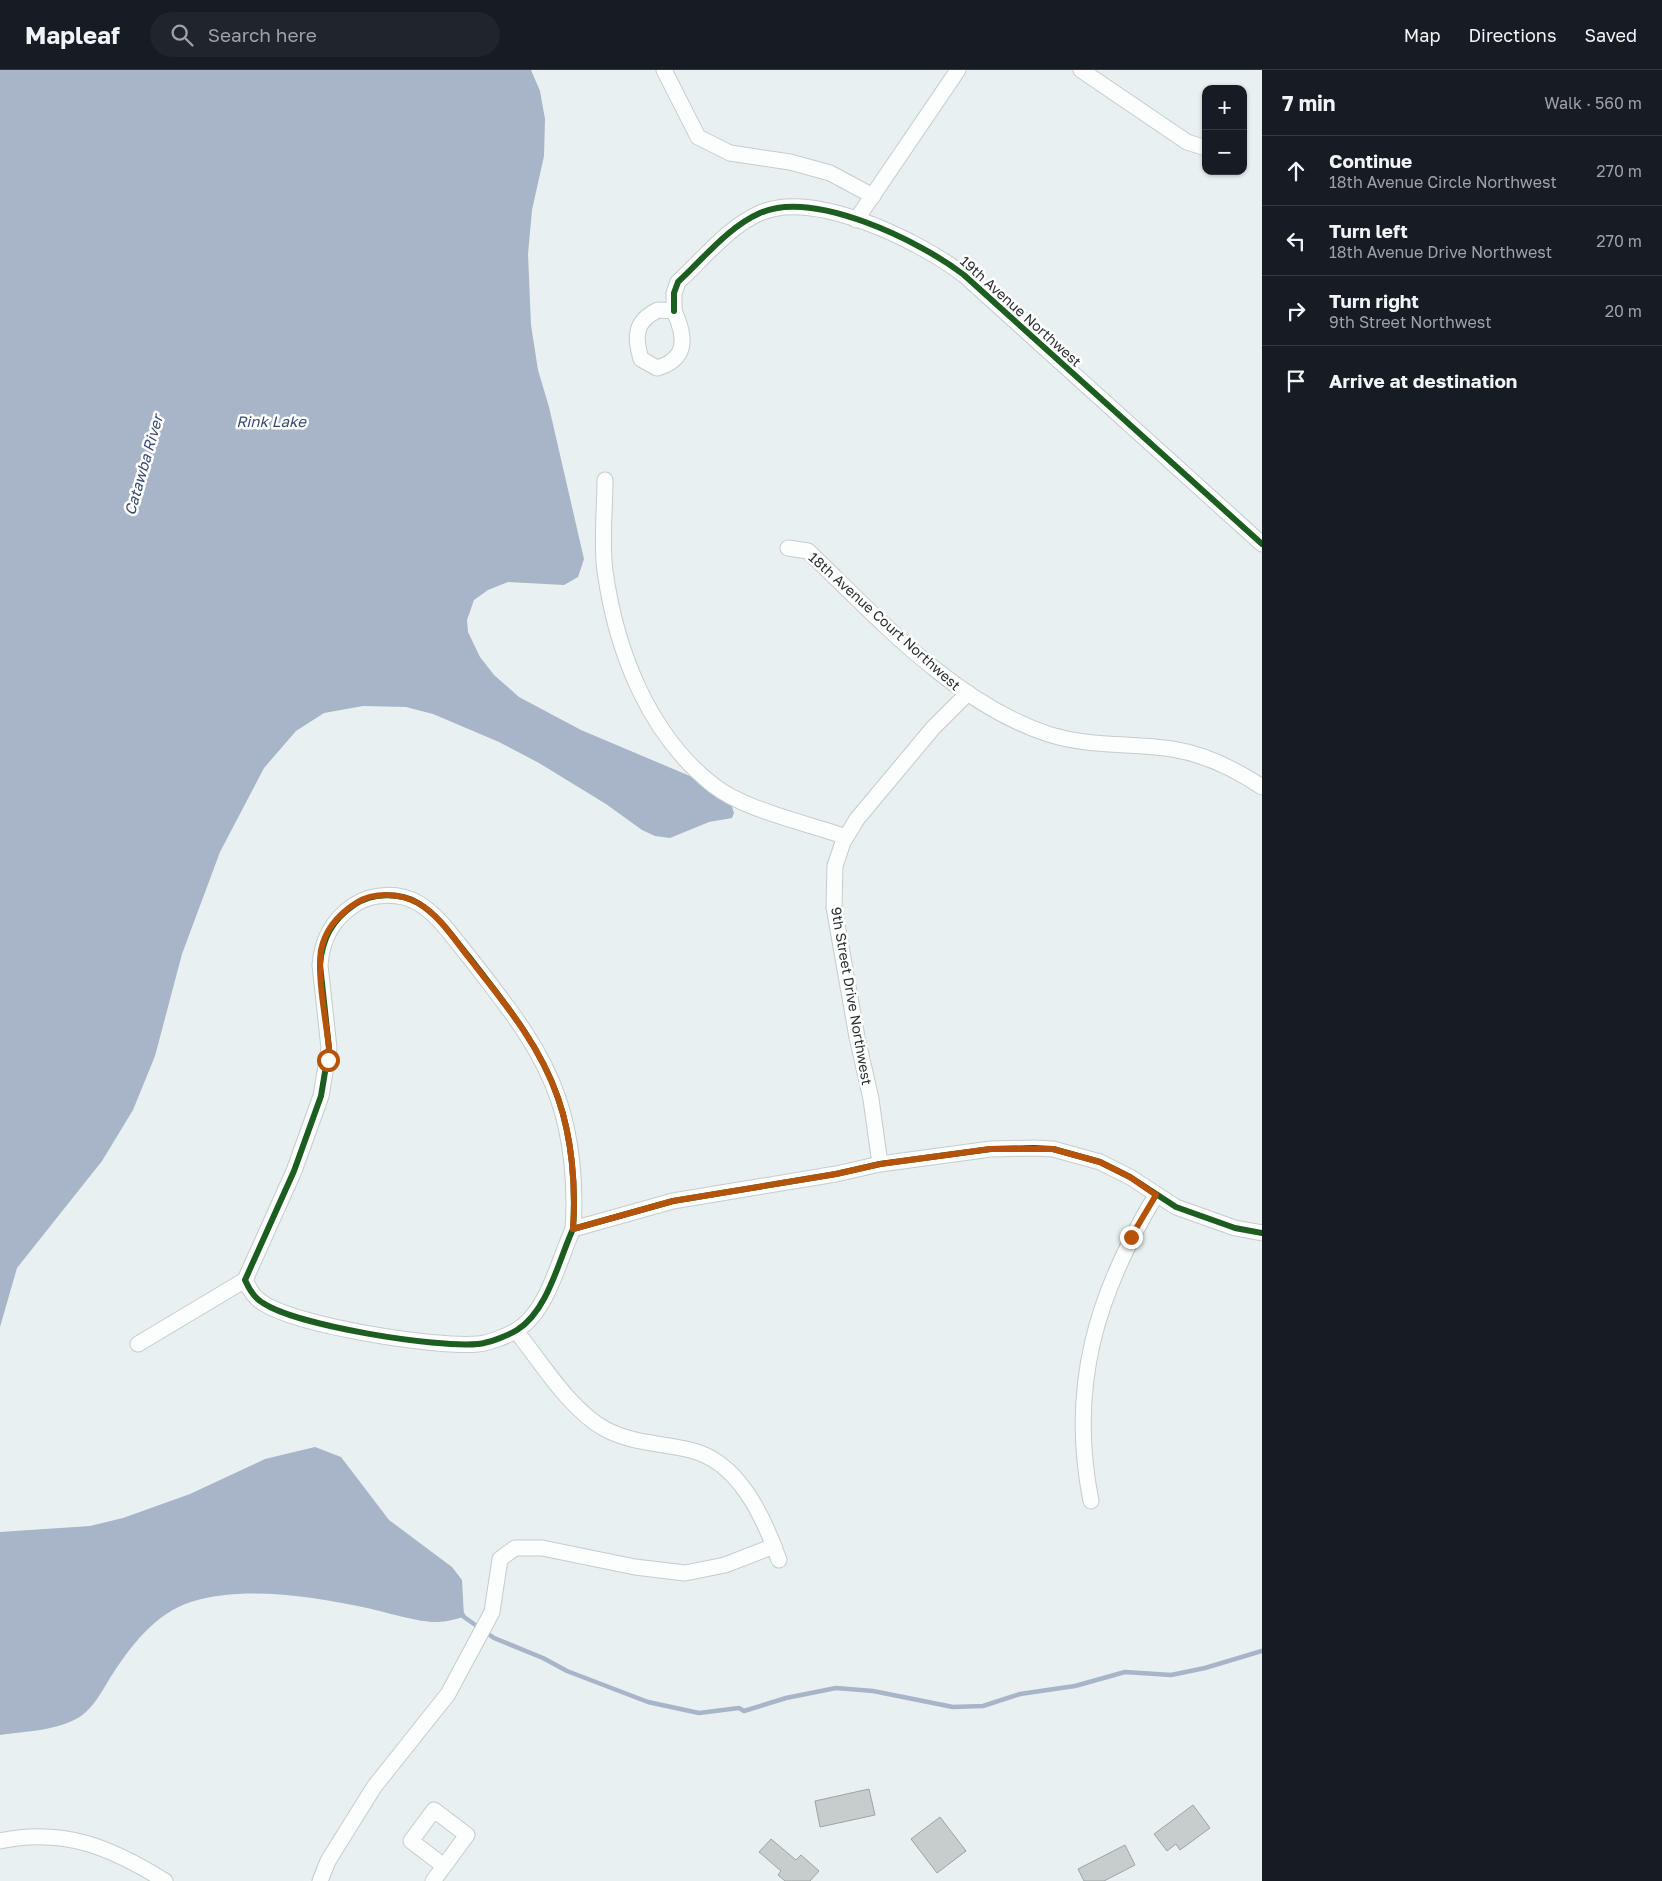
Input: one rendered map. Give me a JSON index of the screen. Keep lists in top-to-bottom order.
{
  "streets": {
    "street": ["19th Avenue Northwest", "18th Avenue Court Northwest", "9th Street Drive Northwest"]
  },
  "crossings": [
    ["18th Avenue Court Northwest", "9th Street Drive Northwest"]
  ],
  "water": ["Rink Lake", "Catawba River"],
  "page": {
    "header": "Mapleaf",
    "search": "Search here",
    "nav": ["Map", "Directions", "Saved"],
    "heading": ["7 min", "Walk · 560 m"],
    "map_buttons": ["+", "−"],
    "list": [
      ["Continue", "18th Avenue Circle Northwest", "270 m"],
      ["Turn left", "18th Avenue Drive Northwest", "270 m"],
      ["Turn right", "9th Street Northwest", "20 m"],
      "Arrive at destination"
    ]
  }
}
